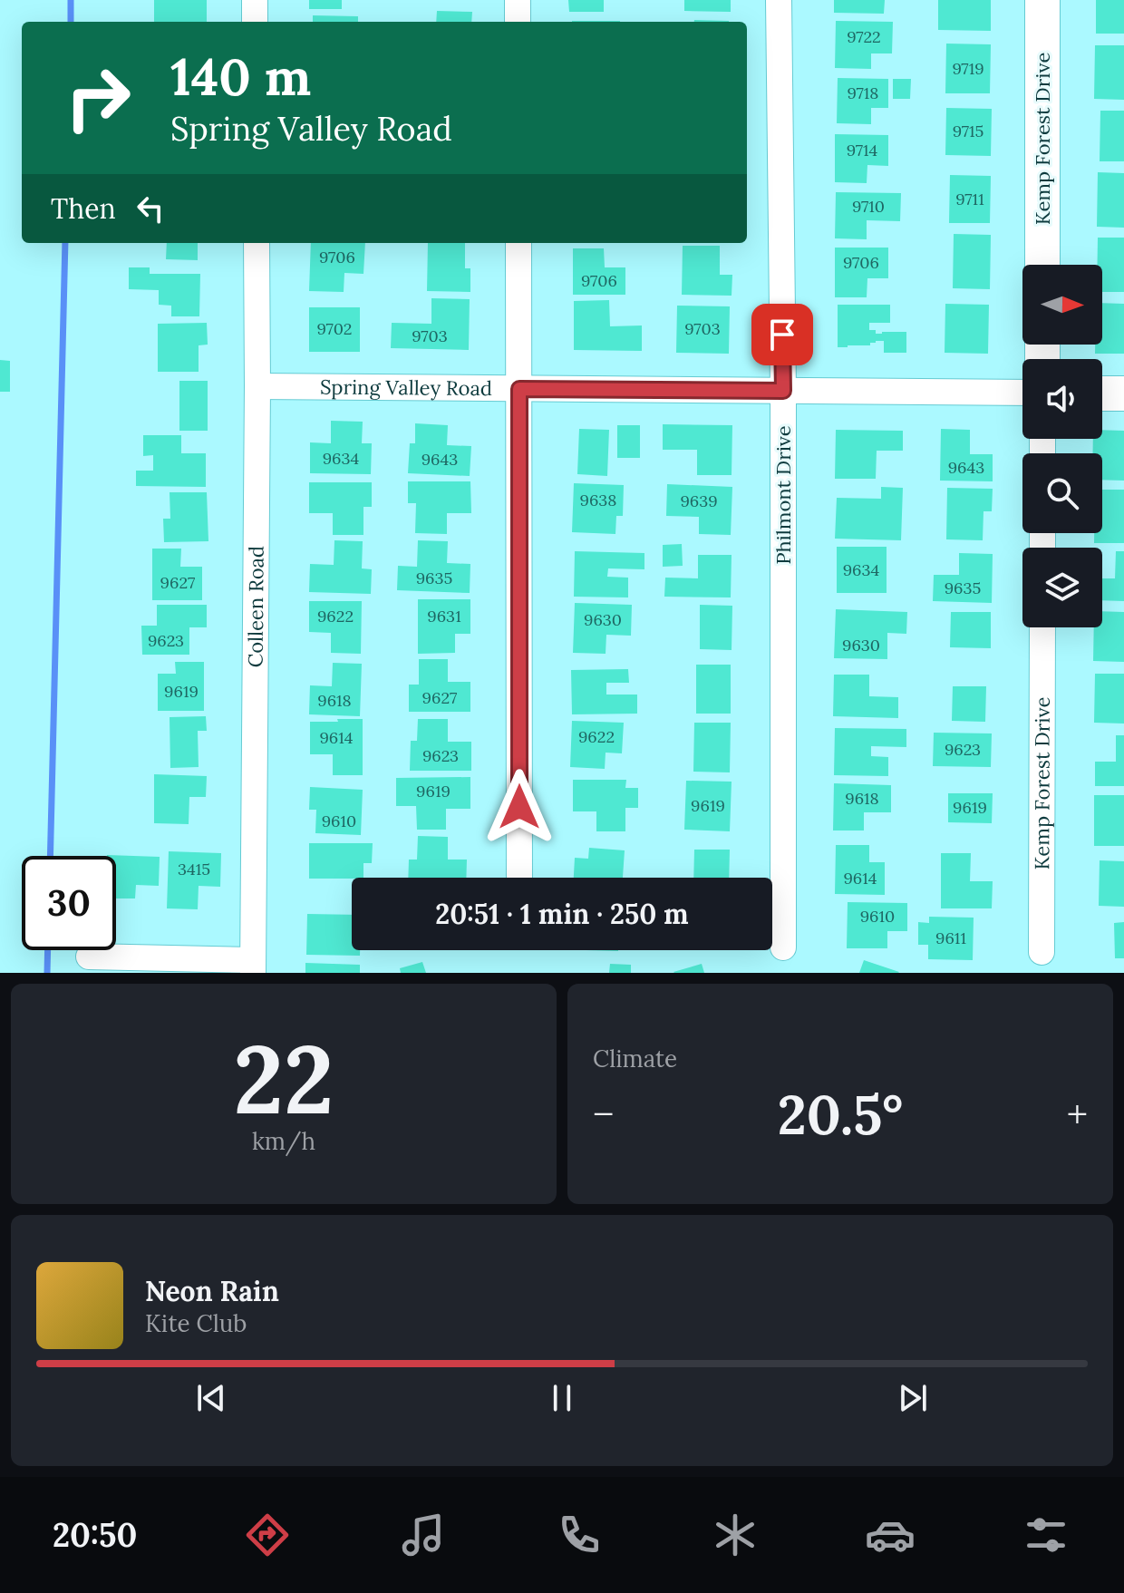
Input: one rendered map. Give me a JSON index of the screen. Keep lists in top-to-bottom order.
{
  "streets": {
    "street": [
      "Kemp Forest Drive",
      "Spring Valley Road",
      "Philmont Drive",
      "Colleen Road"
    ]
  },
  "crossings": [
    ["Spring Valley Road", "Philmont Drive"],
    ["Spring Valley Road", "Colleen Road"]
  ],
  "house_numbers": [
    "9722",
    "9719",
    "9718",
    "9715",
    "9714",
    "9711",
    "9710",
    "9706",
    "9706",
    "9706",
    "9702",
    "9703",
    "9703",
    "9634",
    "9643",
    "9643",
    "9638",
    "9639",
    "9634",
    "9635",
    "9627",
    "9635",
    "9622",
    "9631",
    "9630",
    "9623",
    "9630",
    "9619",
    "9627",
    "9618",
    "9622",
    "9614",
    "9623",
    "9623",
    "9619",
    "9618",
    "9619",
    "9619",
    "9610",
    "3415",
    "9614",
    "9610",
    "9611"
  ],
  "north": "right",
  "page": {
    "turn": ["140 m", "Spring Valley Road"],
    "then": "Then",
    "limit": "30",
    "trip": "20:51 · 1 min · 250 m",
    "tile": [
      ["22", "km/h"],
      "Climate"
    ],
    "heat": ["−", "20.5°", "+"],
    "song": ["Neon Rain", "Kite Club"],
    "tabs": "20:50"
  }
}
